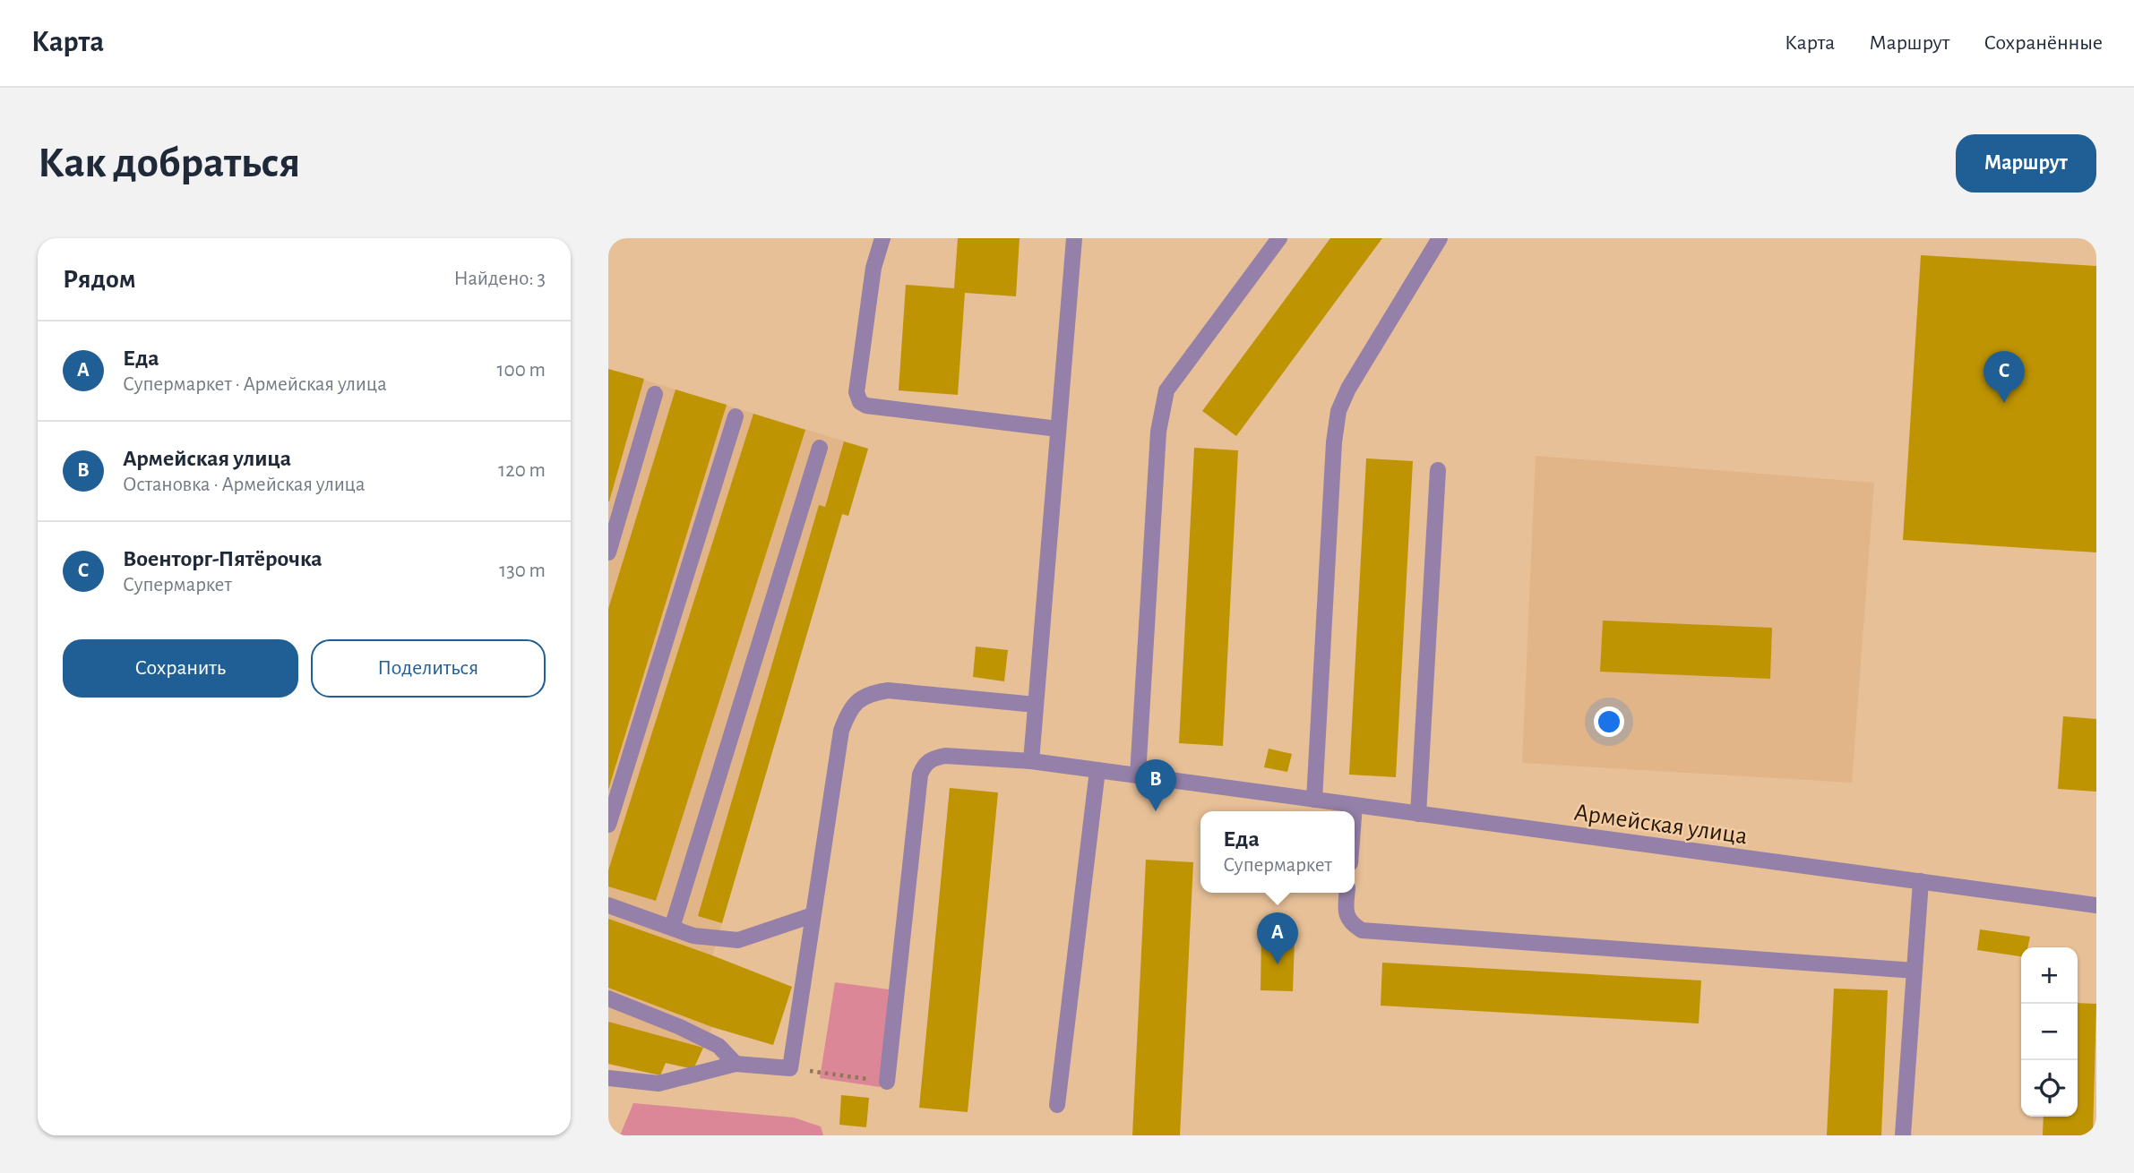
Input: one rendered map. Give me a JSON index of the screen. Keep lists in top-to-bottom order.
{
  "streets": {
    "street": ["Армейская улица"]
  },
  "page": {
    "header": "Карта",
    "nav": ["Карта", "Маршрут", "Сохранённые"],
    "buttons": [
      "Маршрут",
      ["Сохранить", "Поделиться"]
    ],
    "title": "Как добраться",
    "heading": ["Рядом", "Найдено: 3"],
    "list": [
      {
        "mark": "A",
        "name": "Еда",
        "note": "Супермаркет · Армейская улица",
        "value": "100 m"
      },
      {
        "mark": "B",
        "name": "Армейская улица",
        "note": "Остановка · Армейская улица",
        "value": "120 m"
      },
      {
        "mark": "C",
        "name": "Военторг-Пятёрочка",
        "note": "Супермаркет",
        "value": "130 m"
      }
    ],
    "pins": ["C", "B", "A"],
    "popup": ["Еда", "Супермаркет"],
    "map_buttons": ["+", "−"]
  }
}
